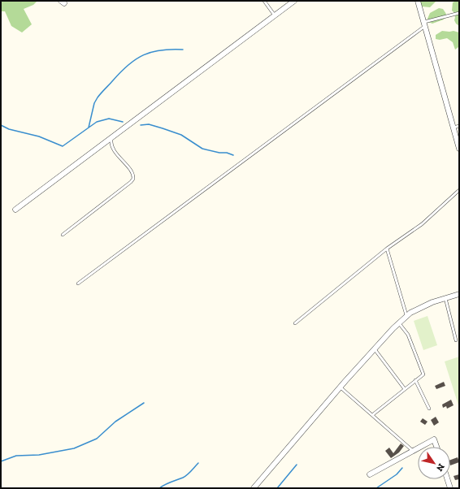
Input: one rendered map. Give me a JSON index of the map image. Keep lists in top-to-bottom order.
{
  "north": "bottom right"
}
